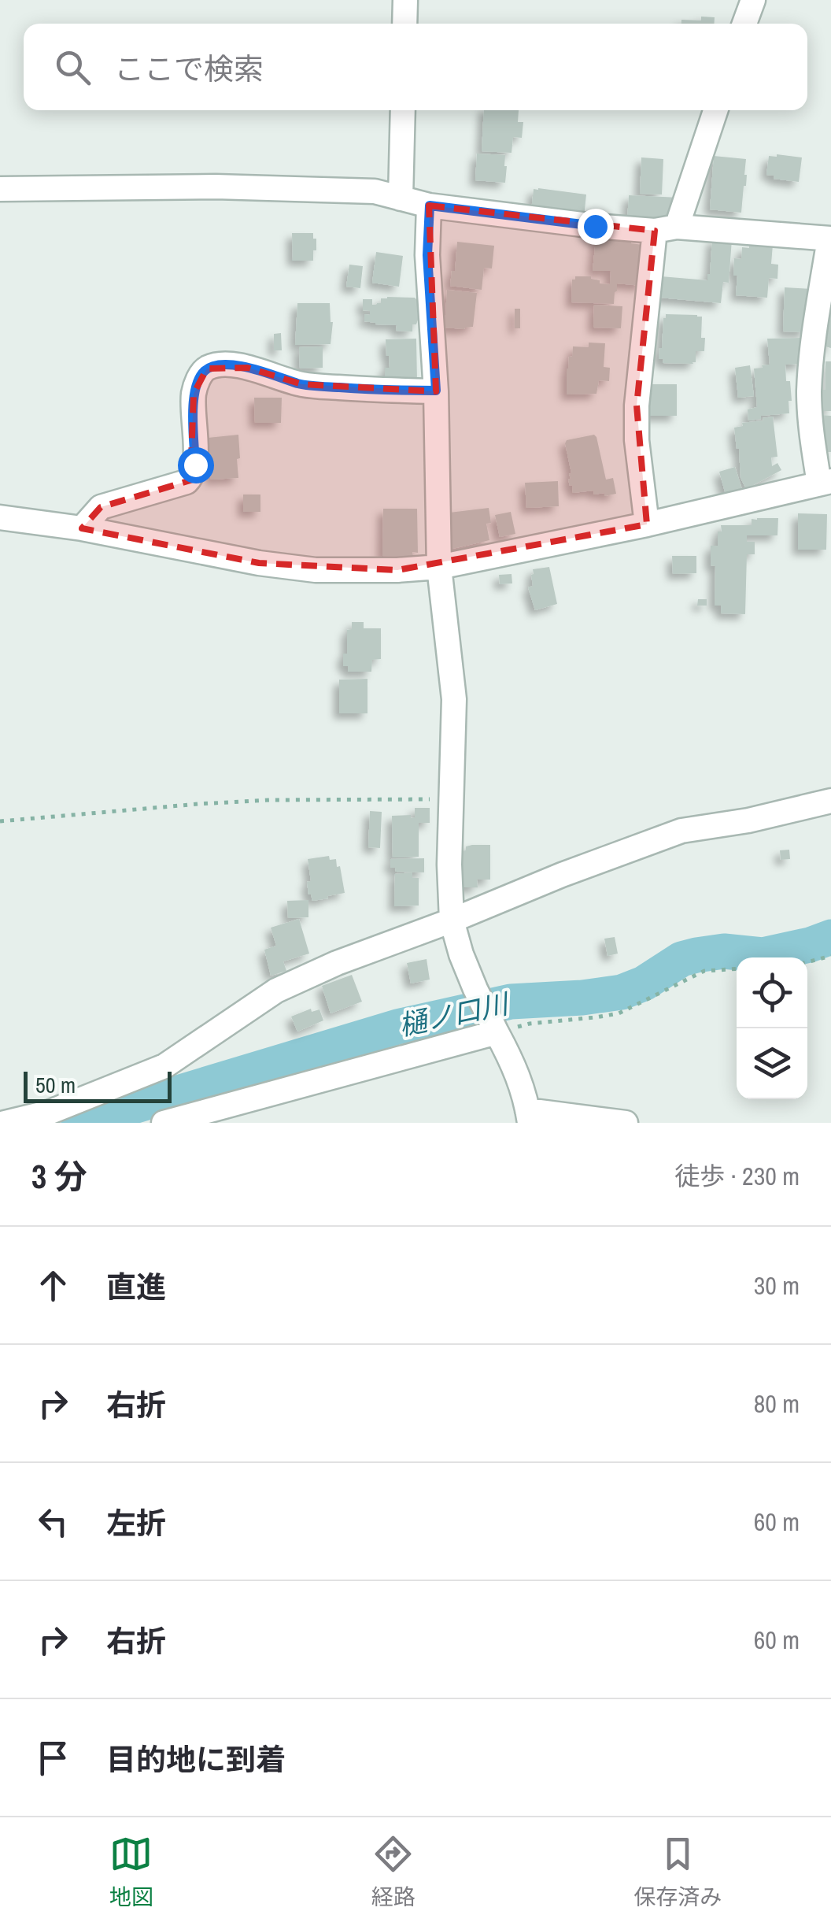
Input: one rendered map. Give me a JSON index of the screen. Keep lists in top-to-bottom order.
{
  "water": ["樋ノ口川"],
  "scale_bar": "50 m",
  "page": {
    "search": "ここで検索",
    "scale": "50 m",
    "heading": ["3 分", "徒歩 · 230 m"],
    "list": [
      ["直進", "30 m"],
      ["右折", "80 m"],
      ["左折", "60 m"],
      ["右折", "60 m"],
      "目的地に到着"
    ],
    "nav": ["地図", "経路", "保存済み"]
  }
}
